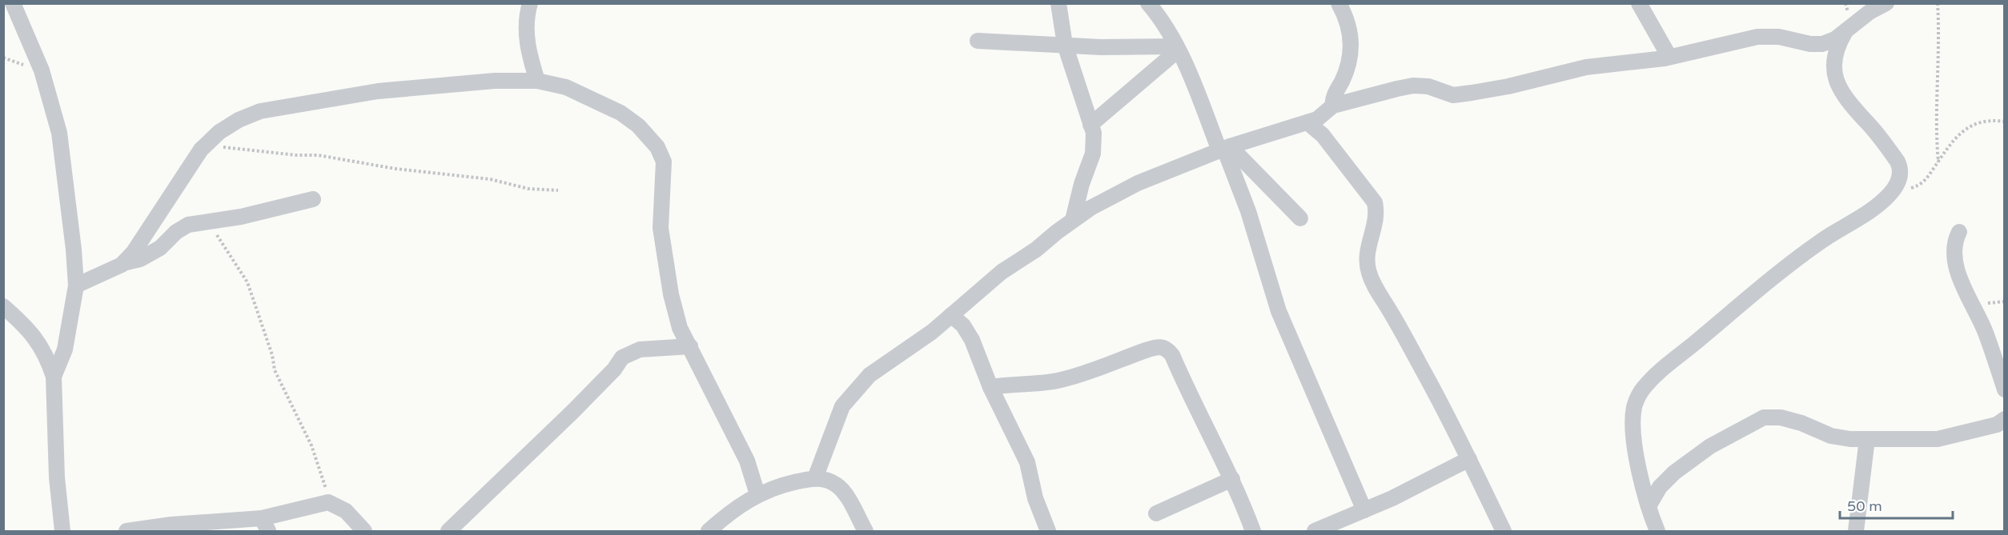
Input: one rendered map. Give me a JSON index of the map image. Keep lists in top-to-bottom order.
{
  "scale_bar": "50 m"
}
